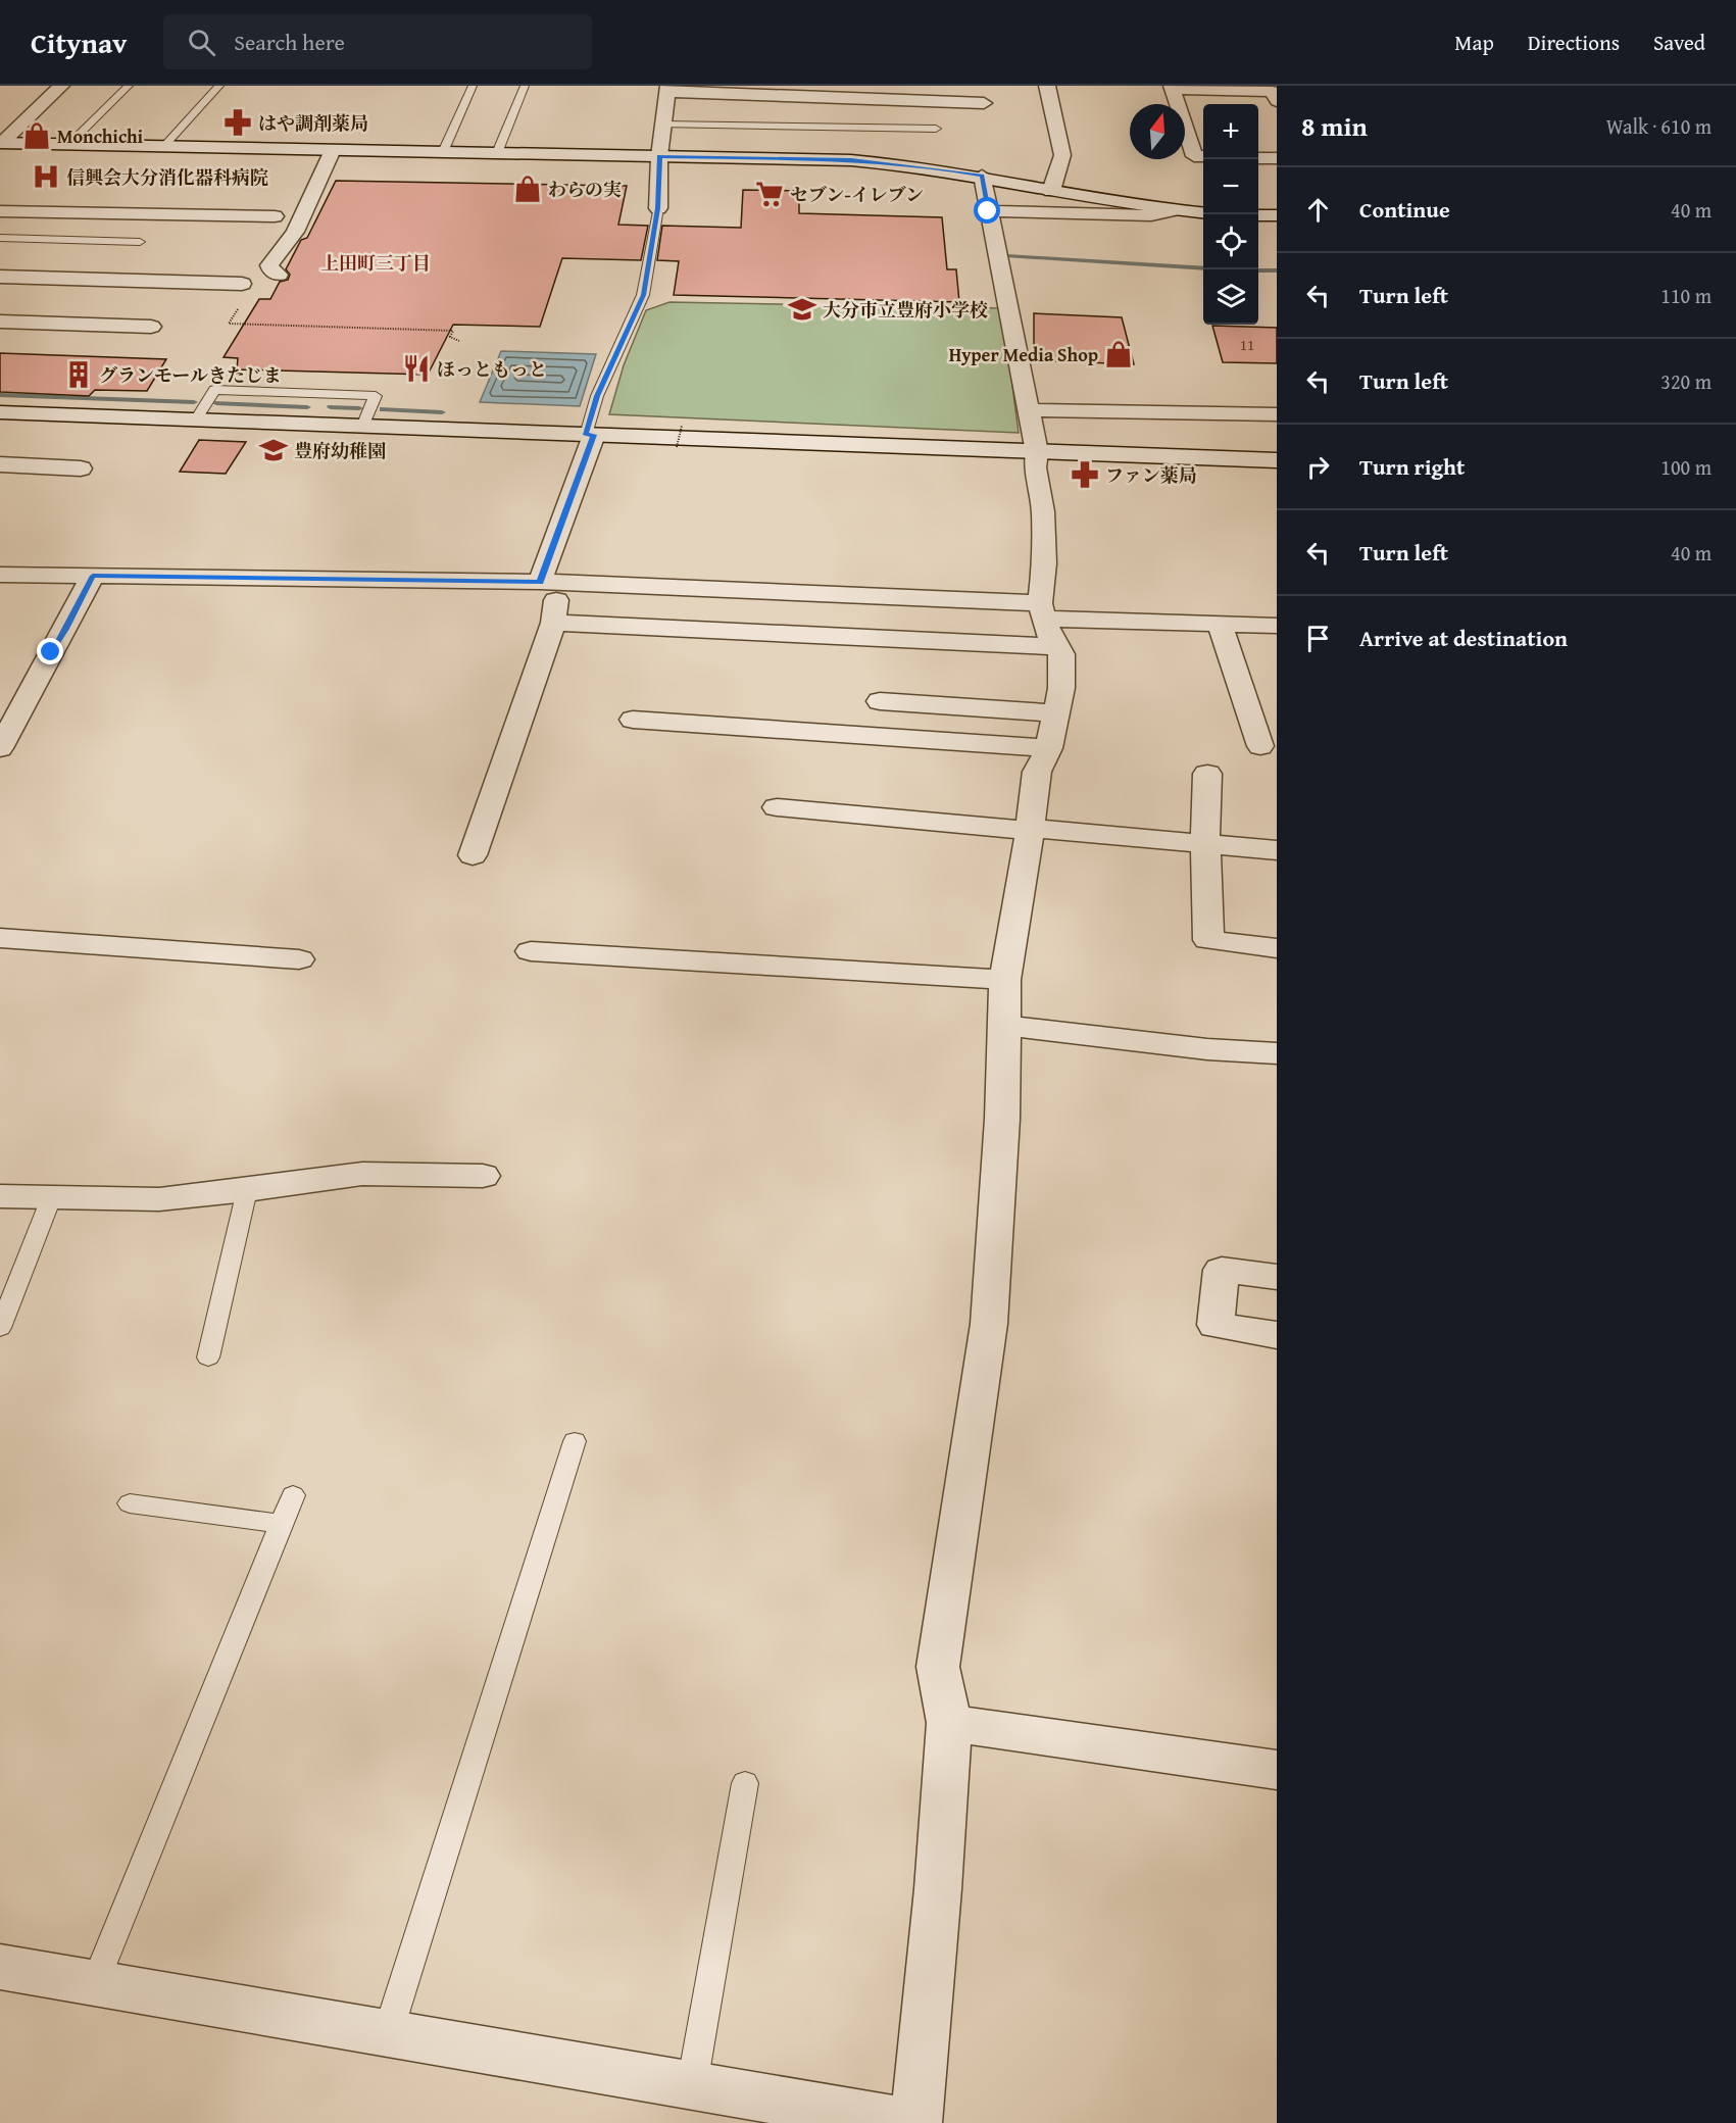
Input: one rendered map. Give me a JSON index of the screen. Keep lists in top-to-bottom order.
{
  "districts": ["上田町三丁目"],
  "places": {
    "pharmacy": ["はや調剤薬局", "ファン薬局"],
    "shop": ["Monchichi", "わらの実", "Hyper Media Shop"],
    "hospital": ["信興会大分消化器科病院"],
    "supermarket": ["セブン-イレブン"],
    "school or university": ["大分市立豊府小学校", "豊府幼稚園"],
    "restaurant": ["ほっともっと"],
    "building": ["グランモールきたじま"]
  },
  "house_numbers": ["11"],
  "north": "top",
  "page": {
    "header": "Citynav",
    "search": "Search here",
    "nav": ["Map", "Directions", "Saved"],
    "heading": ["8 min", "Walk · 610 m"],
    "map_buttons": ["+", "−"],
    "list": [
      ["Continue", "40 m"],
      ["Turn left", "110 m"],
      ["Turn left", "320 m"],
      ["Turn right", "100 m"],
      ["Turn left", "40 m"],
      "Arrive at destination"
    ]
  }
}
